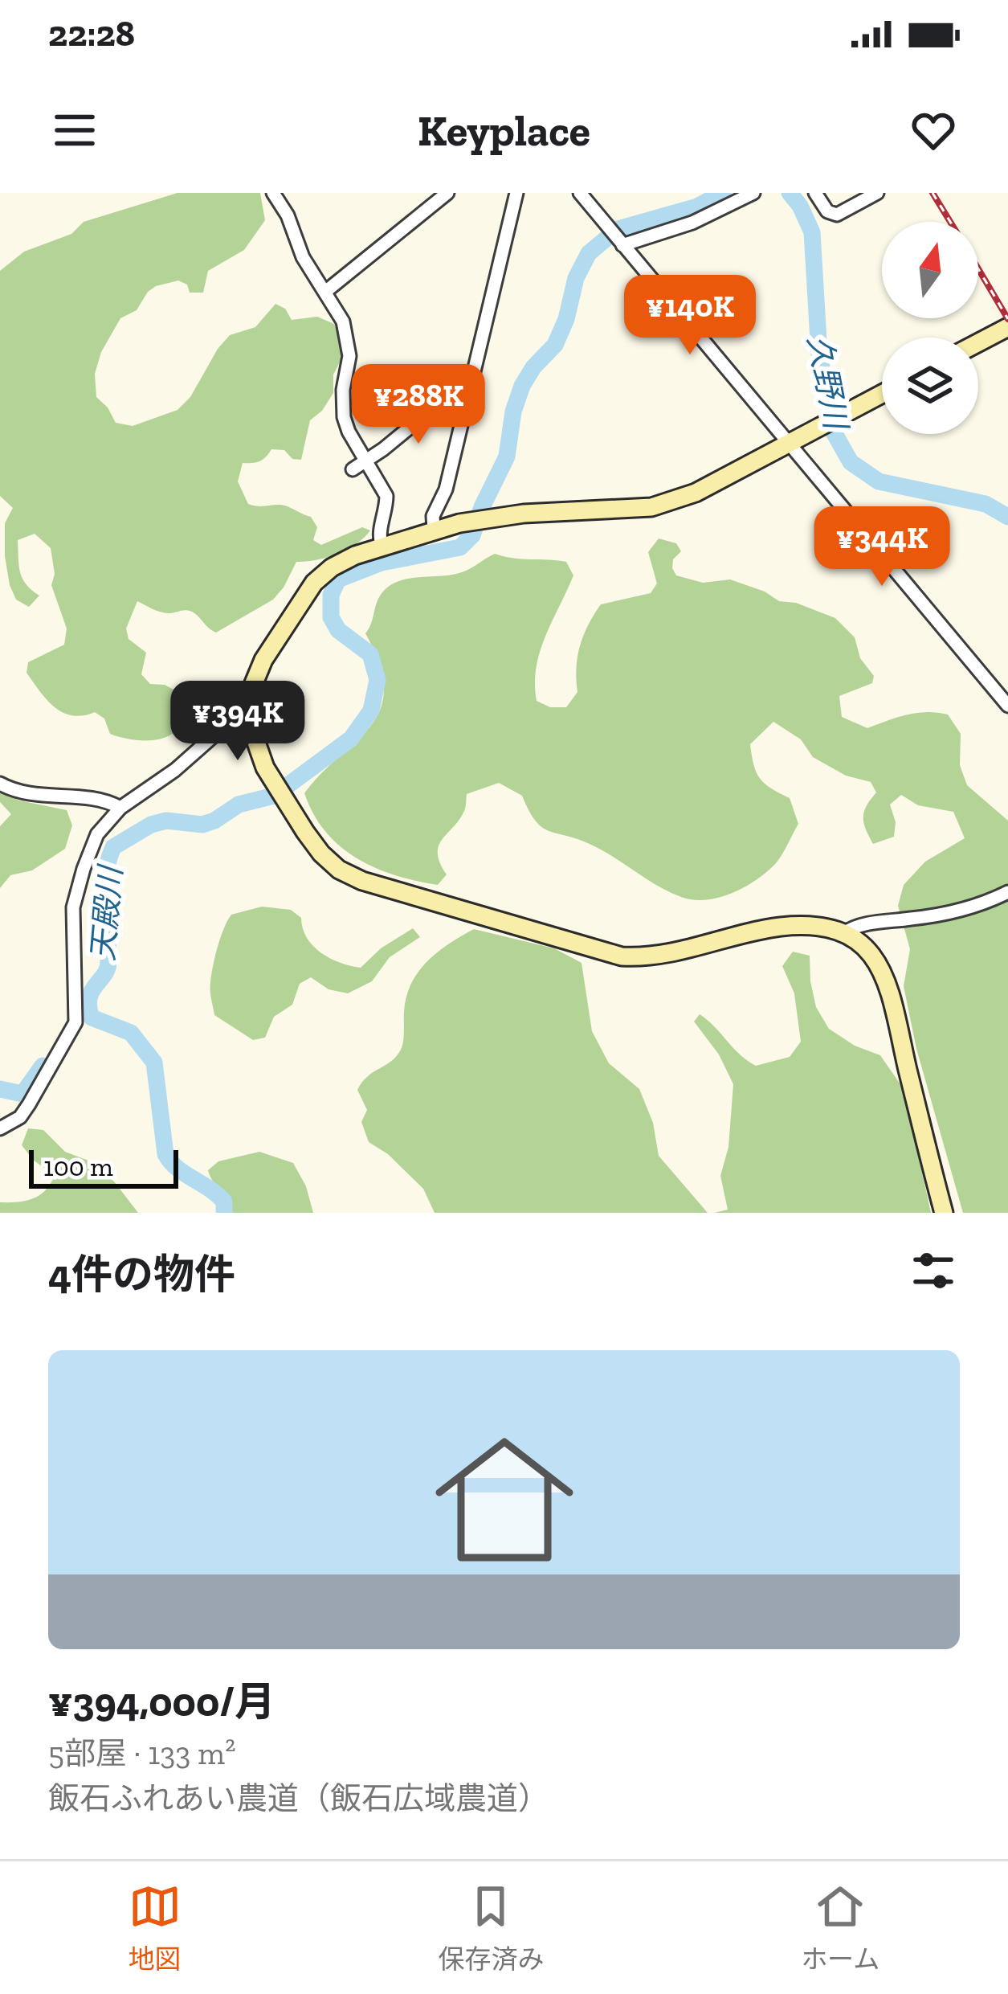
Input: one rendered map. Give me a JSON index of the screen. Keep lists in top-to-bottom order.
{
  "water": ["久野川", "天殿川"],
  "scale_bar": "100 m",
  "north": "top",
  "page": {
    "status": "22:28",
    "header": "Keyplace",
    "price": [
      "¥140K",
      "¥288K",
      "¥344K",
      "¥394K"
    ],
    "scale": "100 m",
    "heading": "4件の物件",
    "list": [
      {
        "name": "¥394,000/月",
        "note": "5部屋 · 133 m² · 飯石ふれあい農道（飯石広域農道）"
      }
    ],
    "tabs": ["地図", "保存済み", "ホーム"]
  }
}
